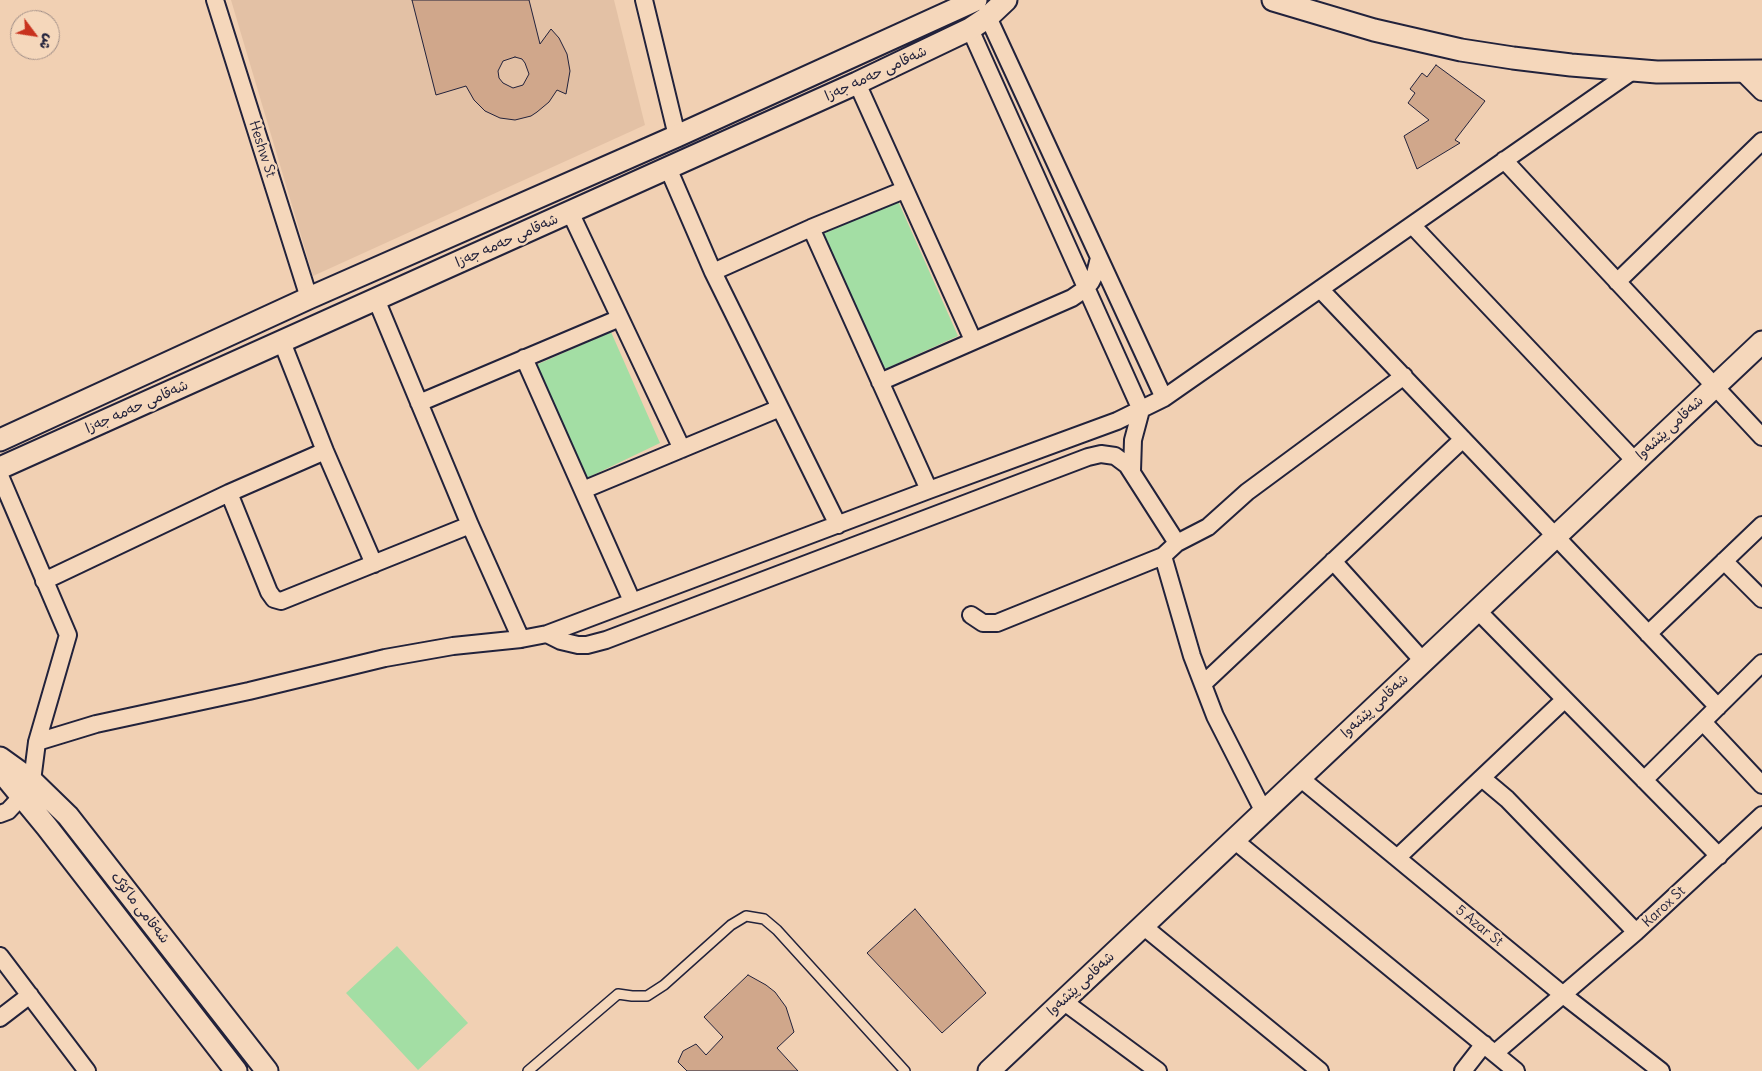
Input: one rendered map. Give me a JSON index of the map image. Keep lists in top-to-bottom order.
{
  "streets": {
    "street": [
      "شەقامی حەمە جەزا",
      "Heshw St",
      "شەقامی پێشەوا",
      "Karox St",
      "شەقامی ماکۆک",
      "5 Azar St"
    ]
  },
  "crossings": [
    ["شەقامی حەمە جەزا", "Heshw St"],
    ["شەقامی پێشەوا", "5 Azar St"],
    ["Karox St", "5 Azar St"]
  ],
  "north": "bottom right"
}
